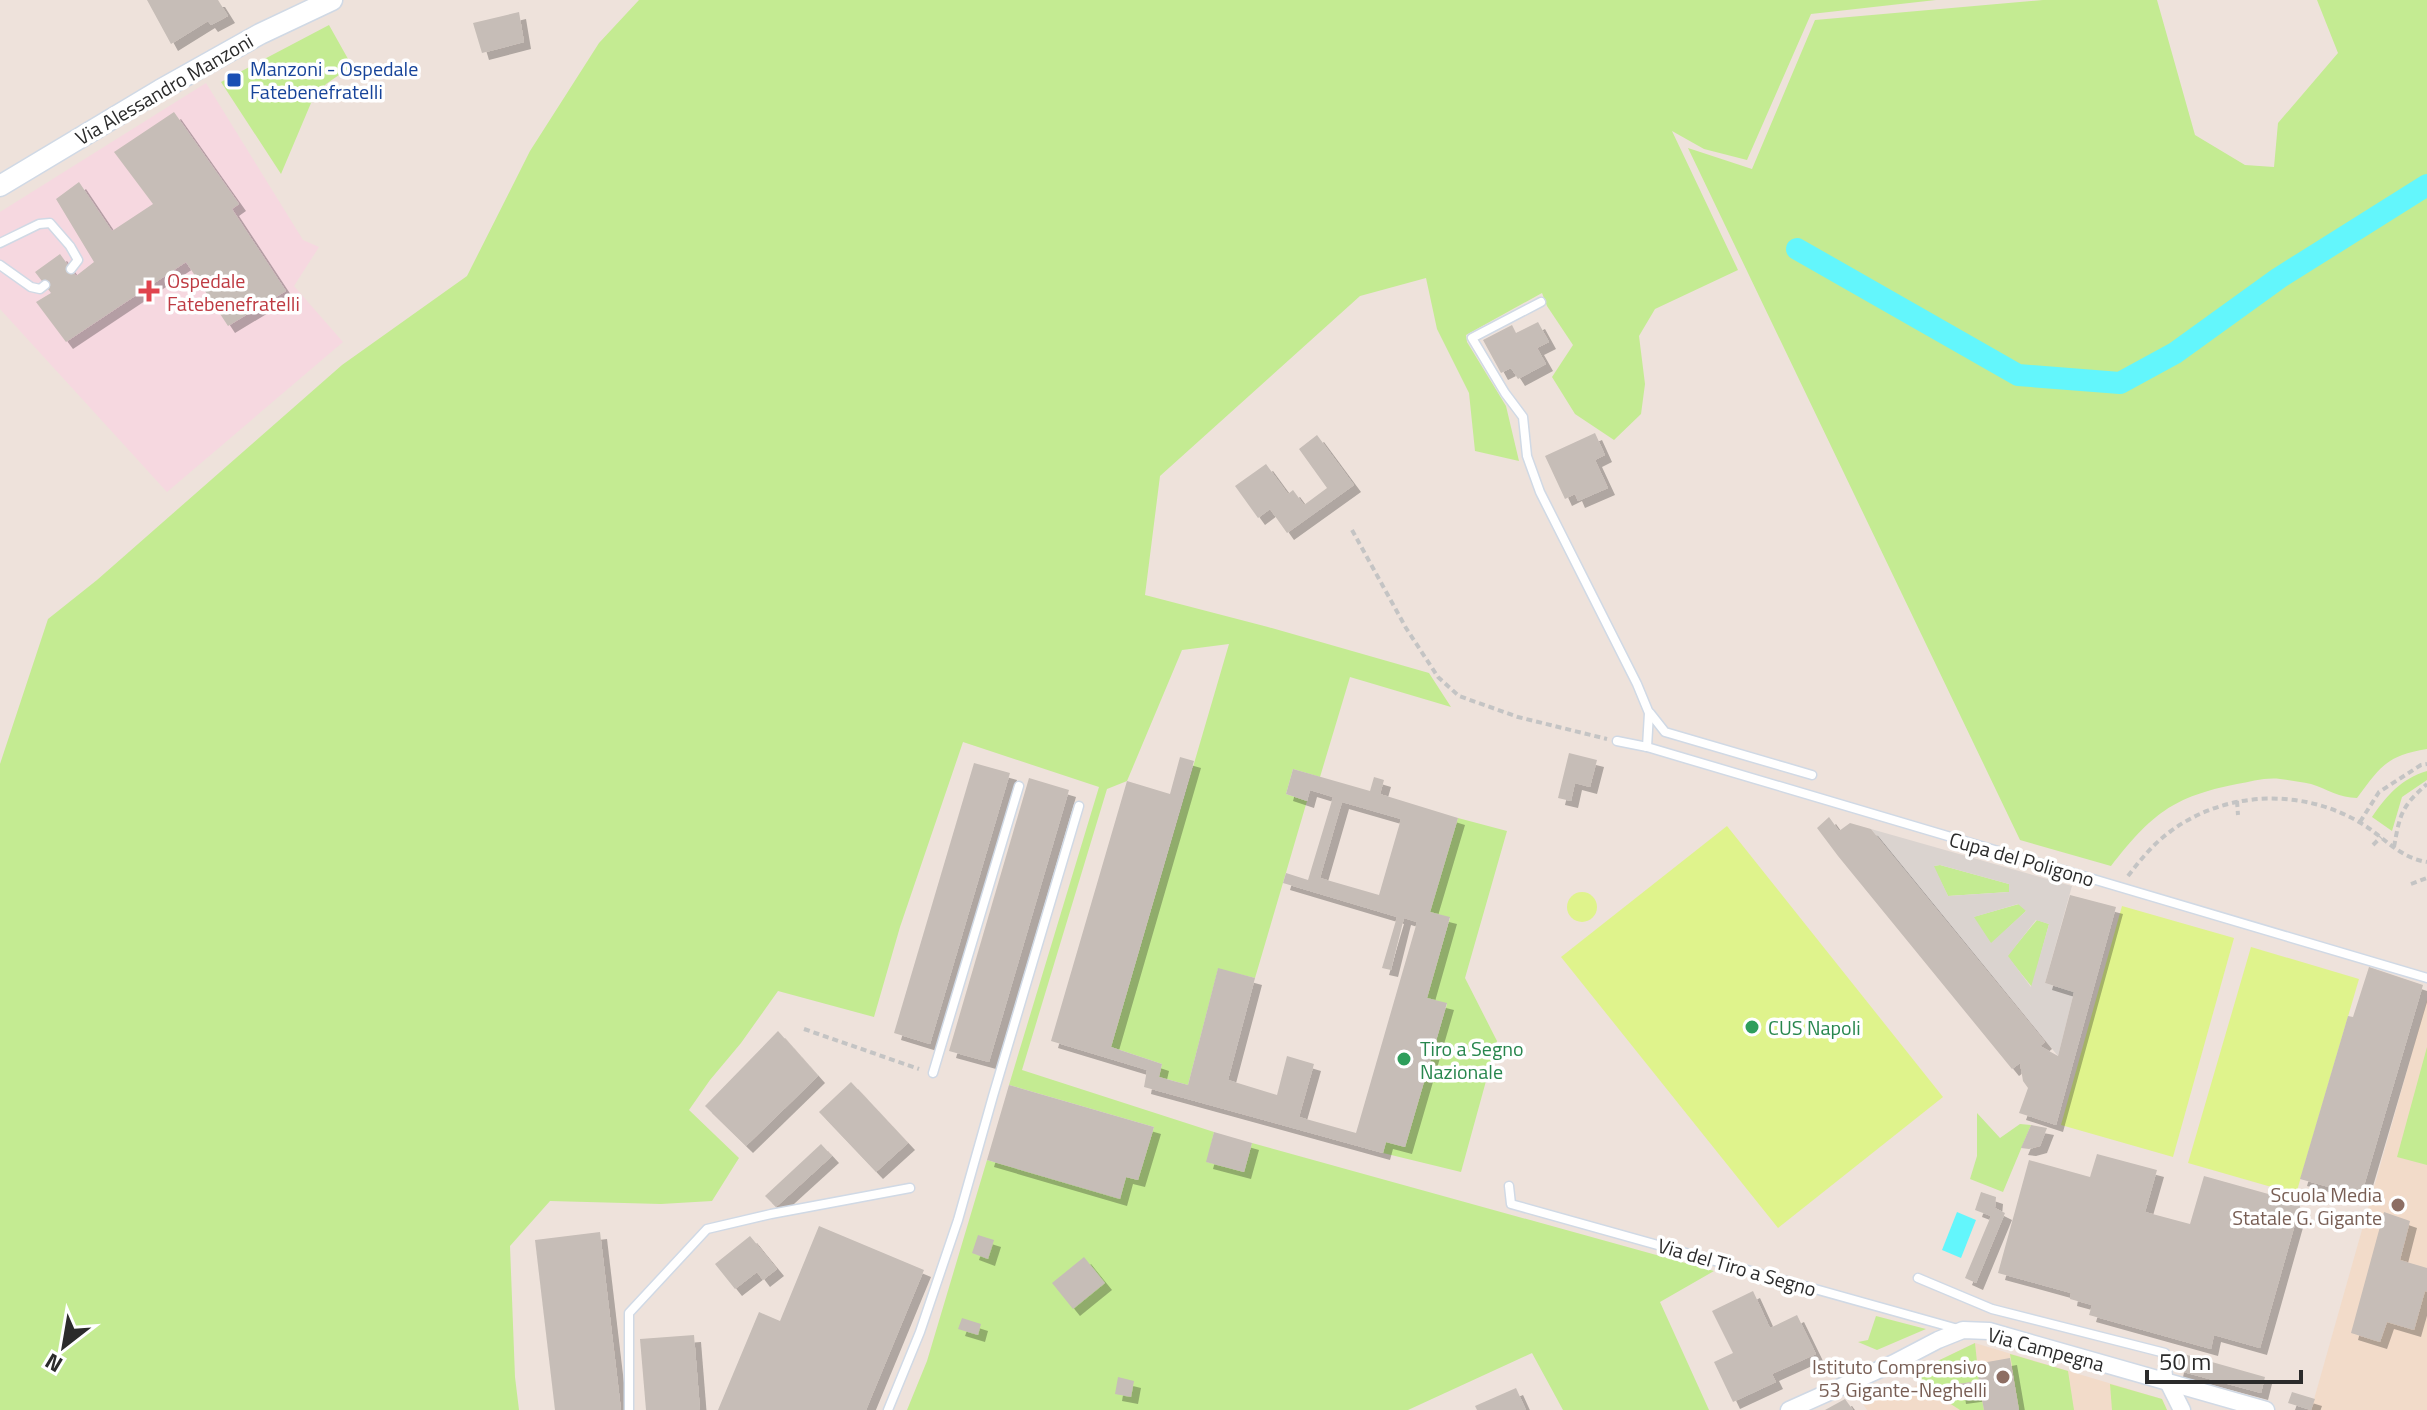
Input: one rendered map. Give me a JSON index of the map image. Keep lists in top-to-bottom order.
{
  "streets": {
    "street": ["Via Alessandro Manzoni", "Via Campegna"],
    "lane": ["Cupa del Poligono", "Via del Tiro a Segno"]
  },
  "crossings": [
    ["Via del Tiro a Segno", "Via Campegna"]
  ],
  "places": {
    "transit": ["Manzoni - Ospedale Fatebenefratelli"],
    "health": ["Ospedale Fatebenefratelli"],
    "other": [
      "CUS Napoli",
      "Tiro a Segno Nazionale",
      "Scuola Media Statale G. Gigante",
      "Istituto Comprensivo 53 Gigante-Neghelli"
    ]
  },
  "scale_bar": "50 m",
  "north": "bottom left"
}
